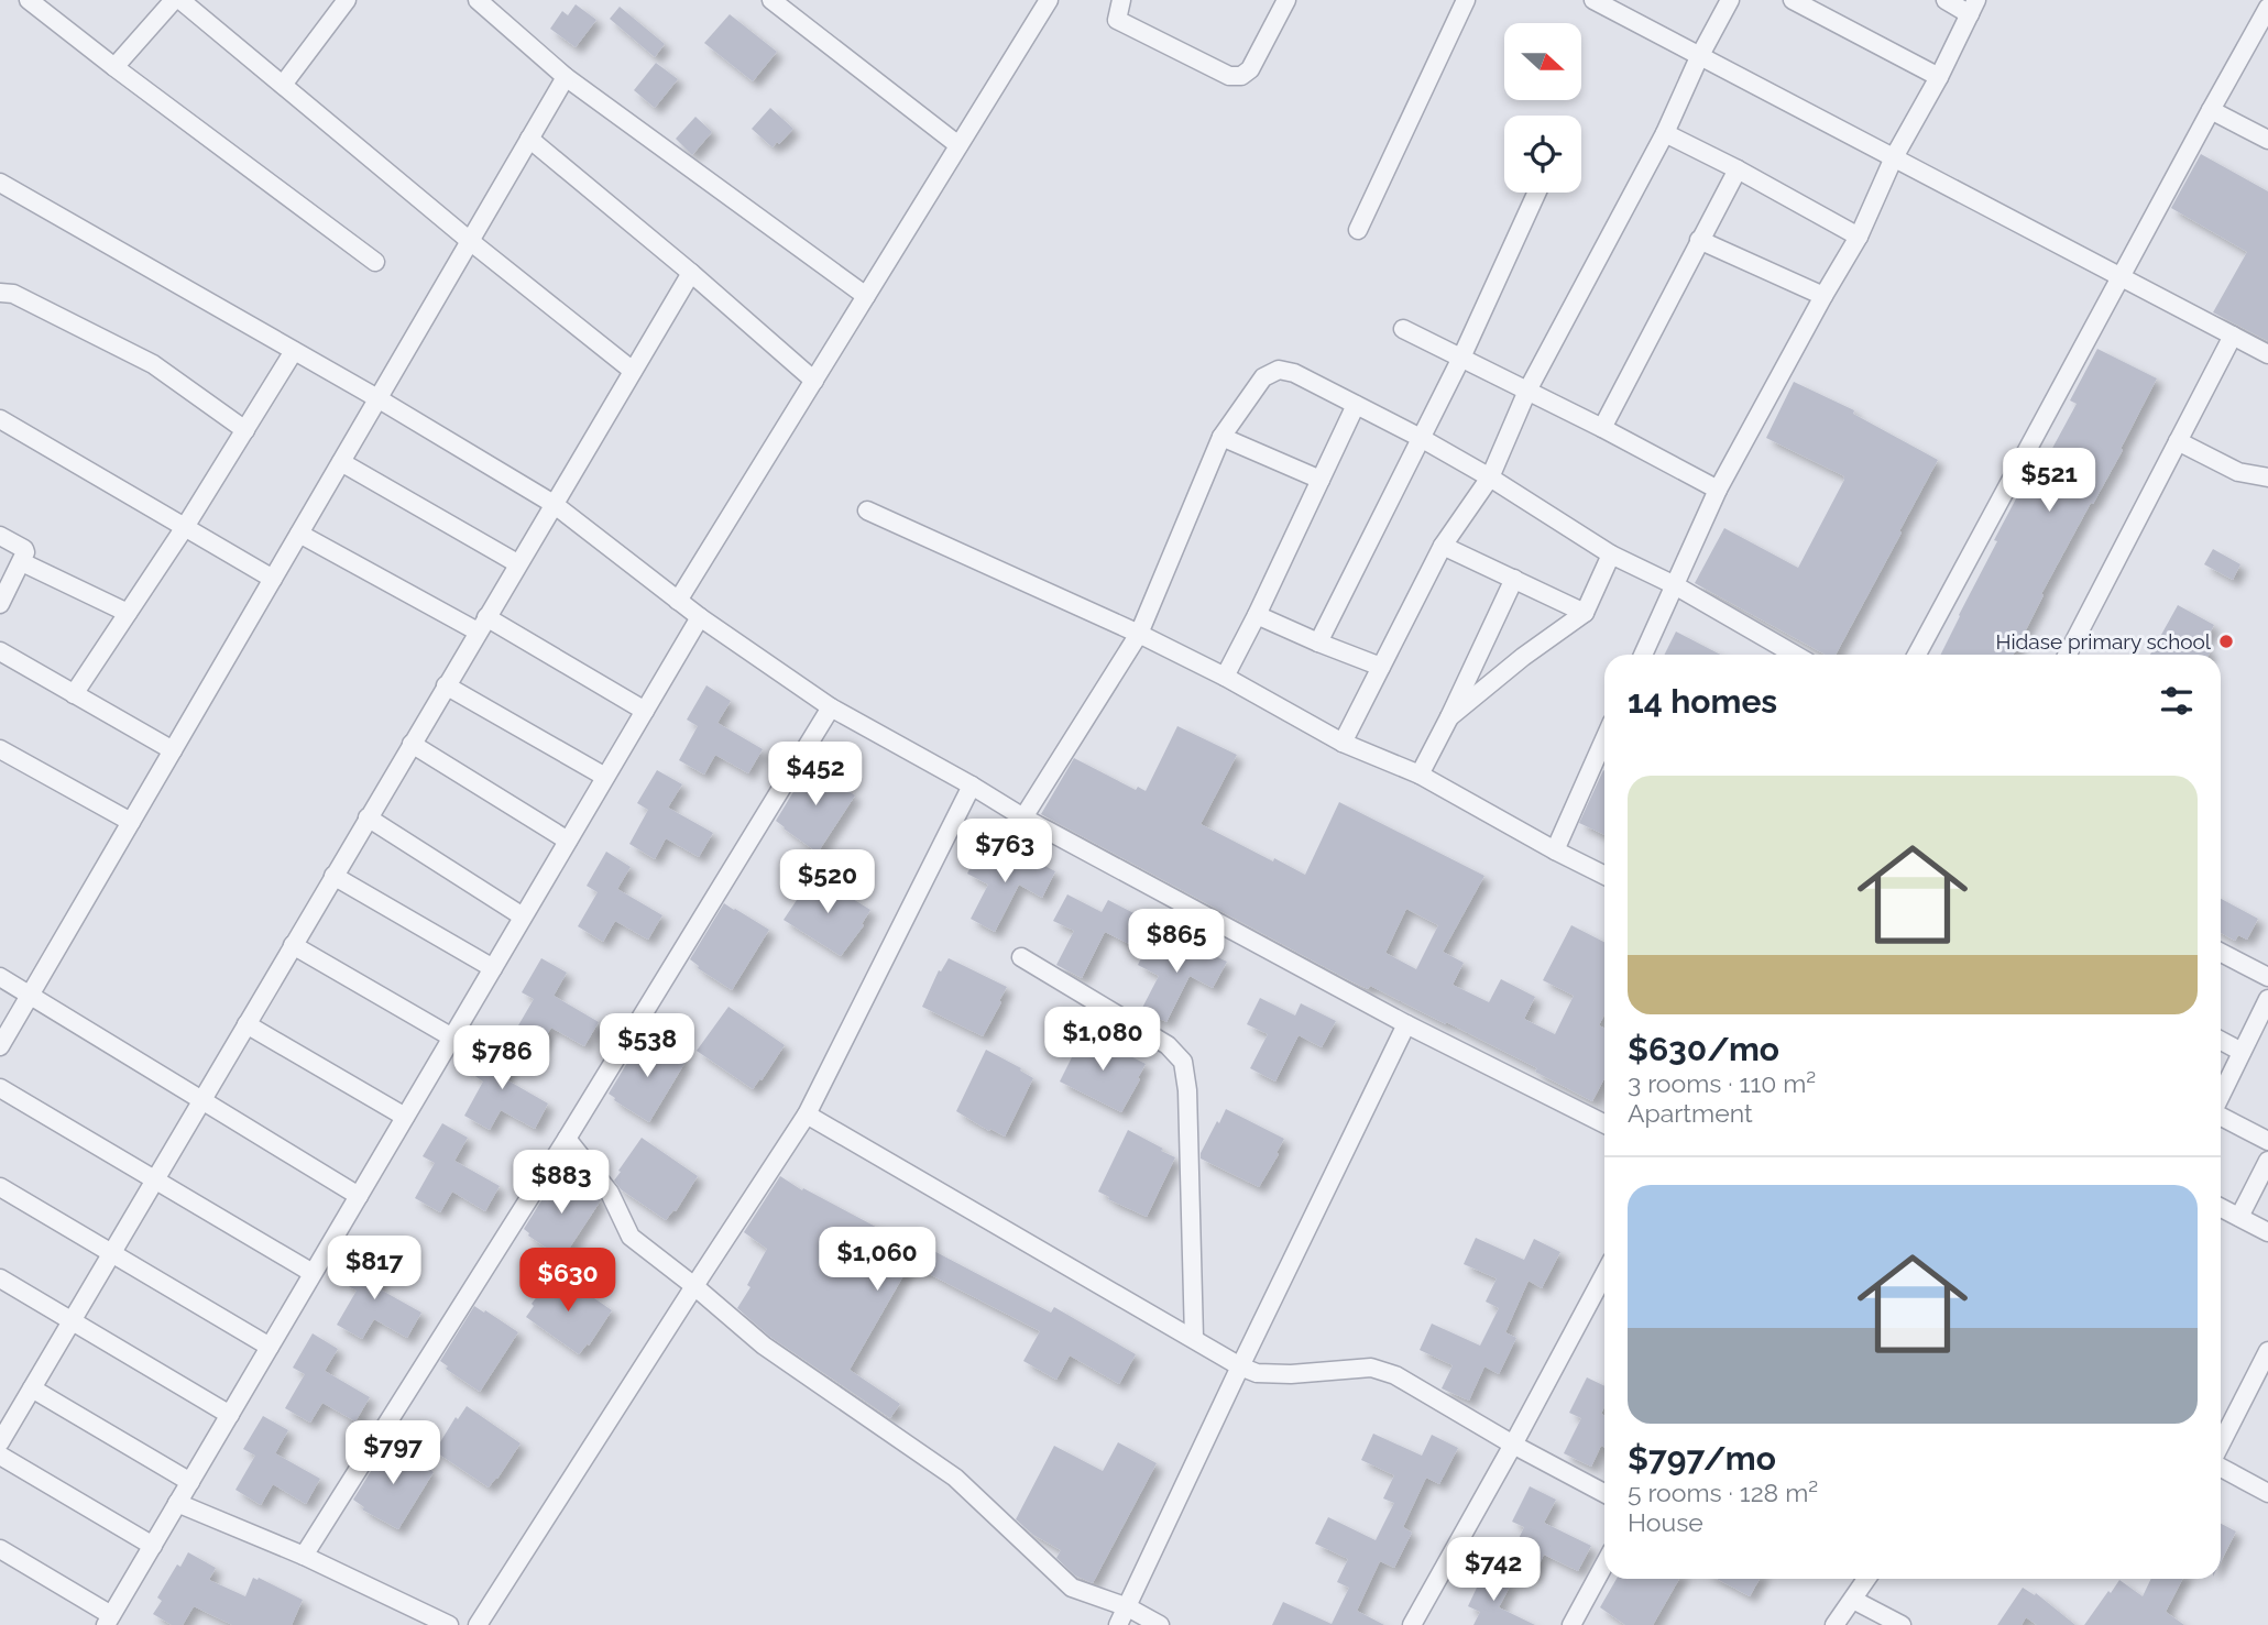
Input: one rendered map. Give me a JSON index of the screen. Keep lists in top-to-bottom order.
{
  "places": ["Hidase primary school"],
  "north": "right",
  "page": {
    "price": [
      "$521",
      "$452",
      "$763",
      "$520",
      "$865",
      "$1,080",
      "$538",
      "$786",
      "$883",
      "$1,060",
      "$817",
      "$630",
      "$797",
      "$742"
    ],
    "heading": "14 homes",
    "list": [
      {
        "name": "$630/mo",
        "note": "3 rooms · 110 m² · Apartment"
      },
      {
        "name": "$797/mo",
        "note": "5 rooms · 128 m² · House"
      }
    ]
  }
}
